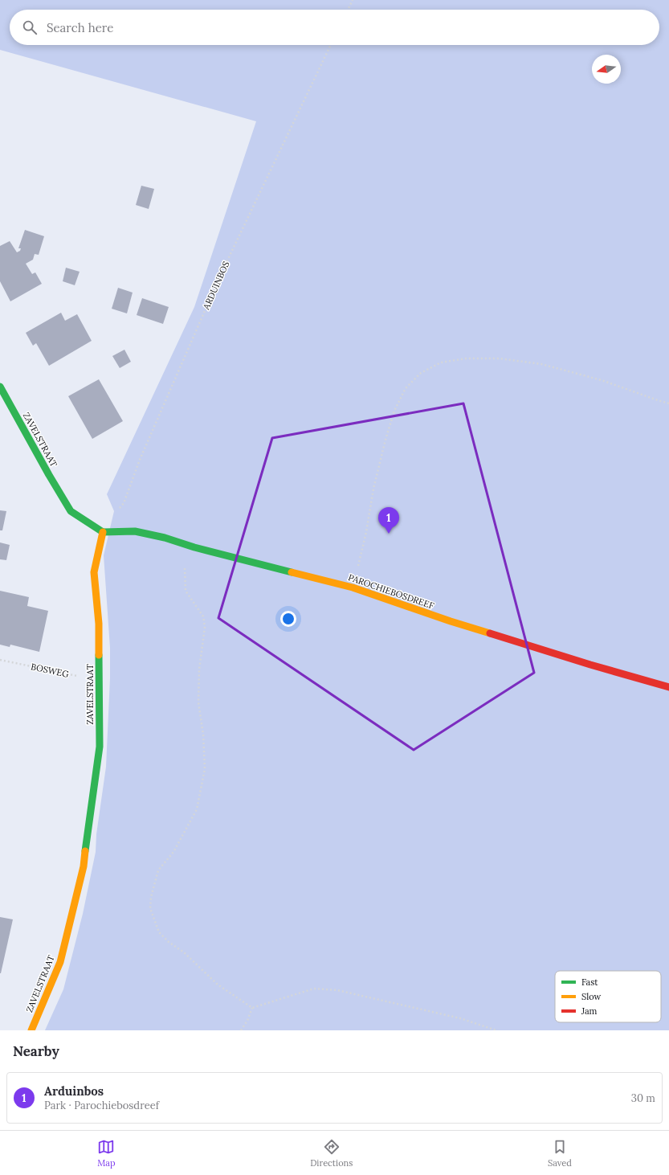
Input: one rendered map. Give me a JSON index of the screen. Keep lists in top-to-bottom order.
{
  "streets": {
    "street": ["ZAVELSTRAAT", "PAROCHIEBOSDREEF"],
    "path": ["ARDUINBOS", "BOSWEG"]
  },
  "crossings": [
    ["ARDUINBOS", "ZAVELSTRAAT"],
    ["ARDUINBOS", "PAROCHIEBOSDREEF"],
    ["ZAVELSTRAAT", "PAROCHIEBOSDREEF"],
    ["ZAVELSTRAAT", "BOSWEG"]
  ],
  "legend": ["Fast", "Slow", "Jam"],
  "north": "left",
  "page": {
    "search": "Search here",
    "pins": "1",
    "heading": "Nearby",
    "list": [
      {
        "mark": "1",
        "name": "Arduinbos",
        "note": "Park · Parochiebosdreef",
        "value": "30 m"
      }
    ],
    "nav": ["Map", "Directions", "Saved"]
  }
}
